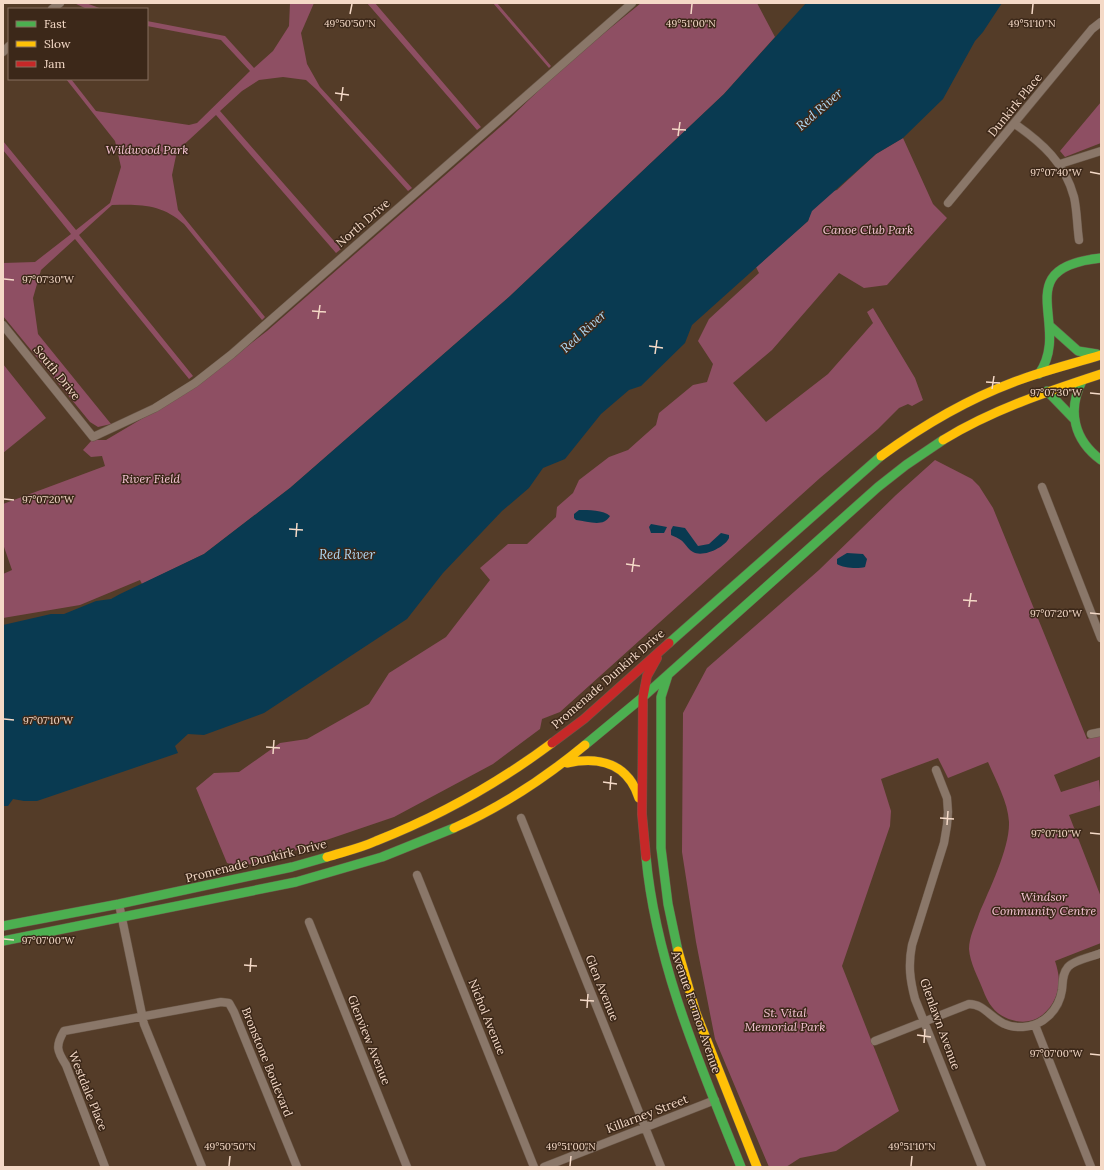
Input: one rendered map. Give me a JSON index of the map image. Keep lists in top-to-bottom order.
{
  "streets": {
    "main road": ["Promenade Dunkirk Drive", "Avenue Fermor Avenue"],
    "street": [
      "Dunkirk Place",
      "North Drive",
      "South Drive",
      "Glen Avenue",
      "Nichol Avenue",
      "Glenlawn Avenue",
      "Glenview Avenue",
      "Bronstone Boulevard",
      "Westdale Place",
      "Killarney Street"
    ]
  },
  "crossings": [
    ["North Drive", "South Drive"],
    ["Promenade Dunkirk Drive", "Avenue Fermor Avenue"],
    ["Glen Avenue", "Killarney Street"],
    ["Avenue Fermor Avenue", "Killarney Street"],
    ["Bronstone Boulevard", "Westdale Place"]
  ],
  "water": ["Red River"],
  "parks": [
    "Wildwood Park",
    "Canoe Club Park",
    "River Field",
    "Windsor Community Centre",
    "St. Vital Memorial Park"
  ],
  "legend": ["Fast", "Slow", "Jam"],
  "coordinates": [
    "49°50'50\"N",
    "49°51'00\"N",
    "49°51'10\"N",
    "97°07'40\"W",
    "97°07'30\"W",
    "97°07'20\"W",
    "97°07'10\"W",
    "97°07'00\"W"
  ]
}
